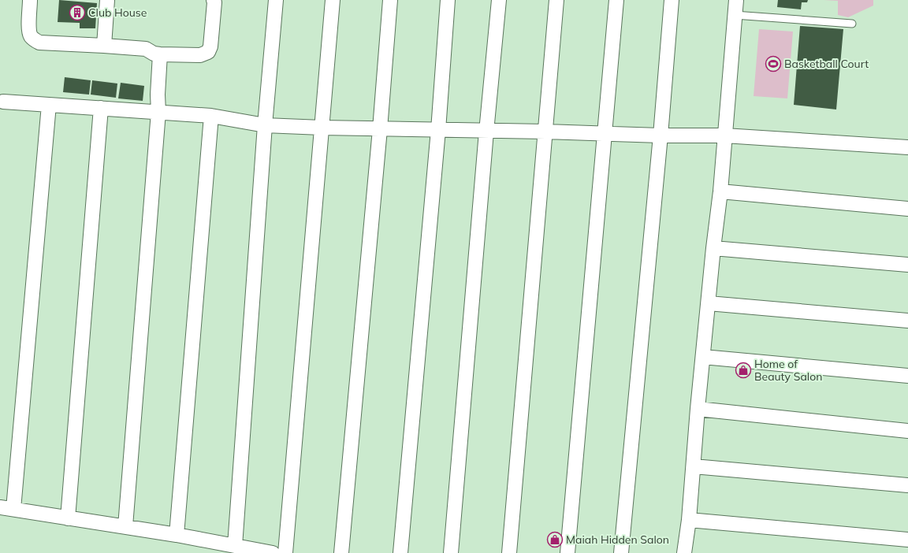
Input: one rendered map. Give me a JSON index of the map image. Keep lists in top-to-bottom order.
{
  "places": {
    "building": ["Club House"],
    "sports": ["Basketball Court"],
    "shop": ["Home of Beauty Salon", "Maiah Hidden Salon"]
  }
}
